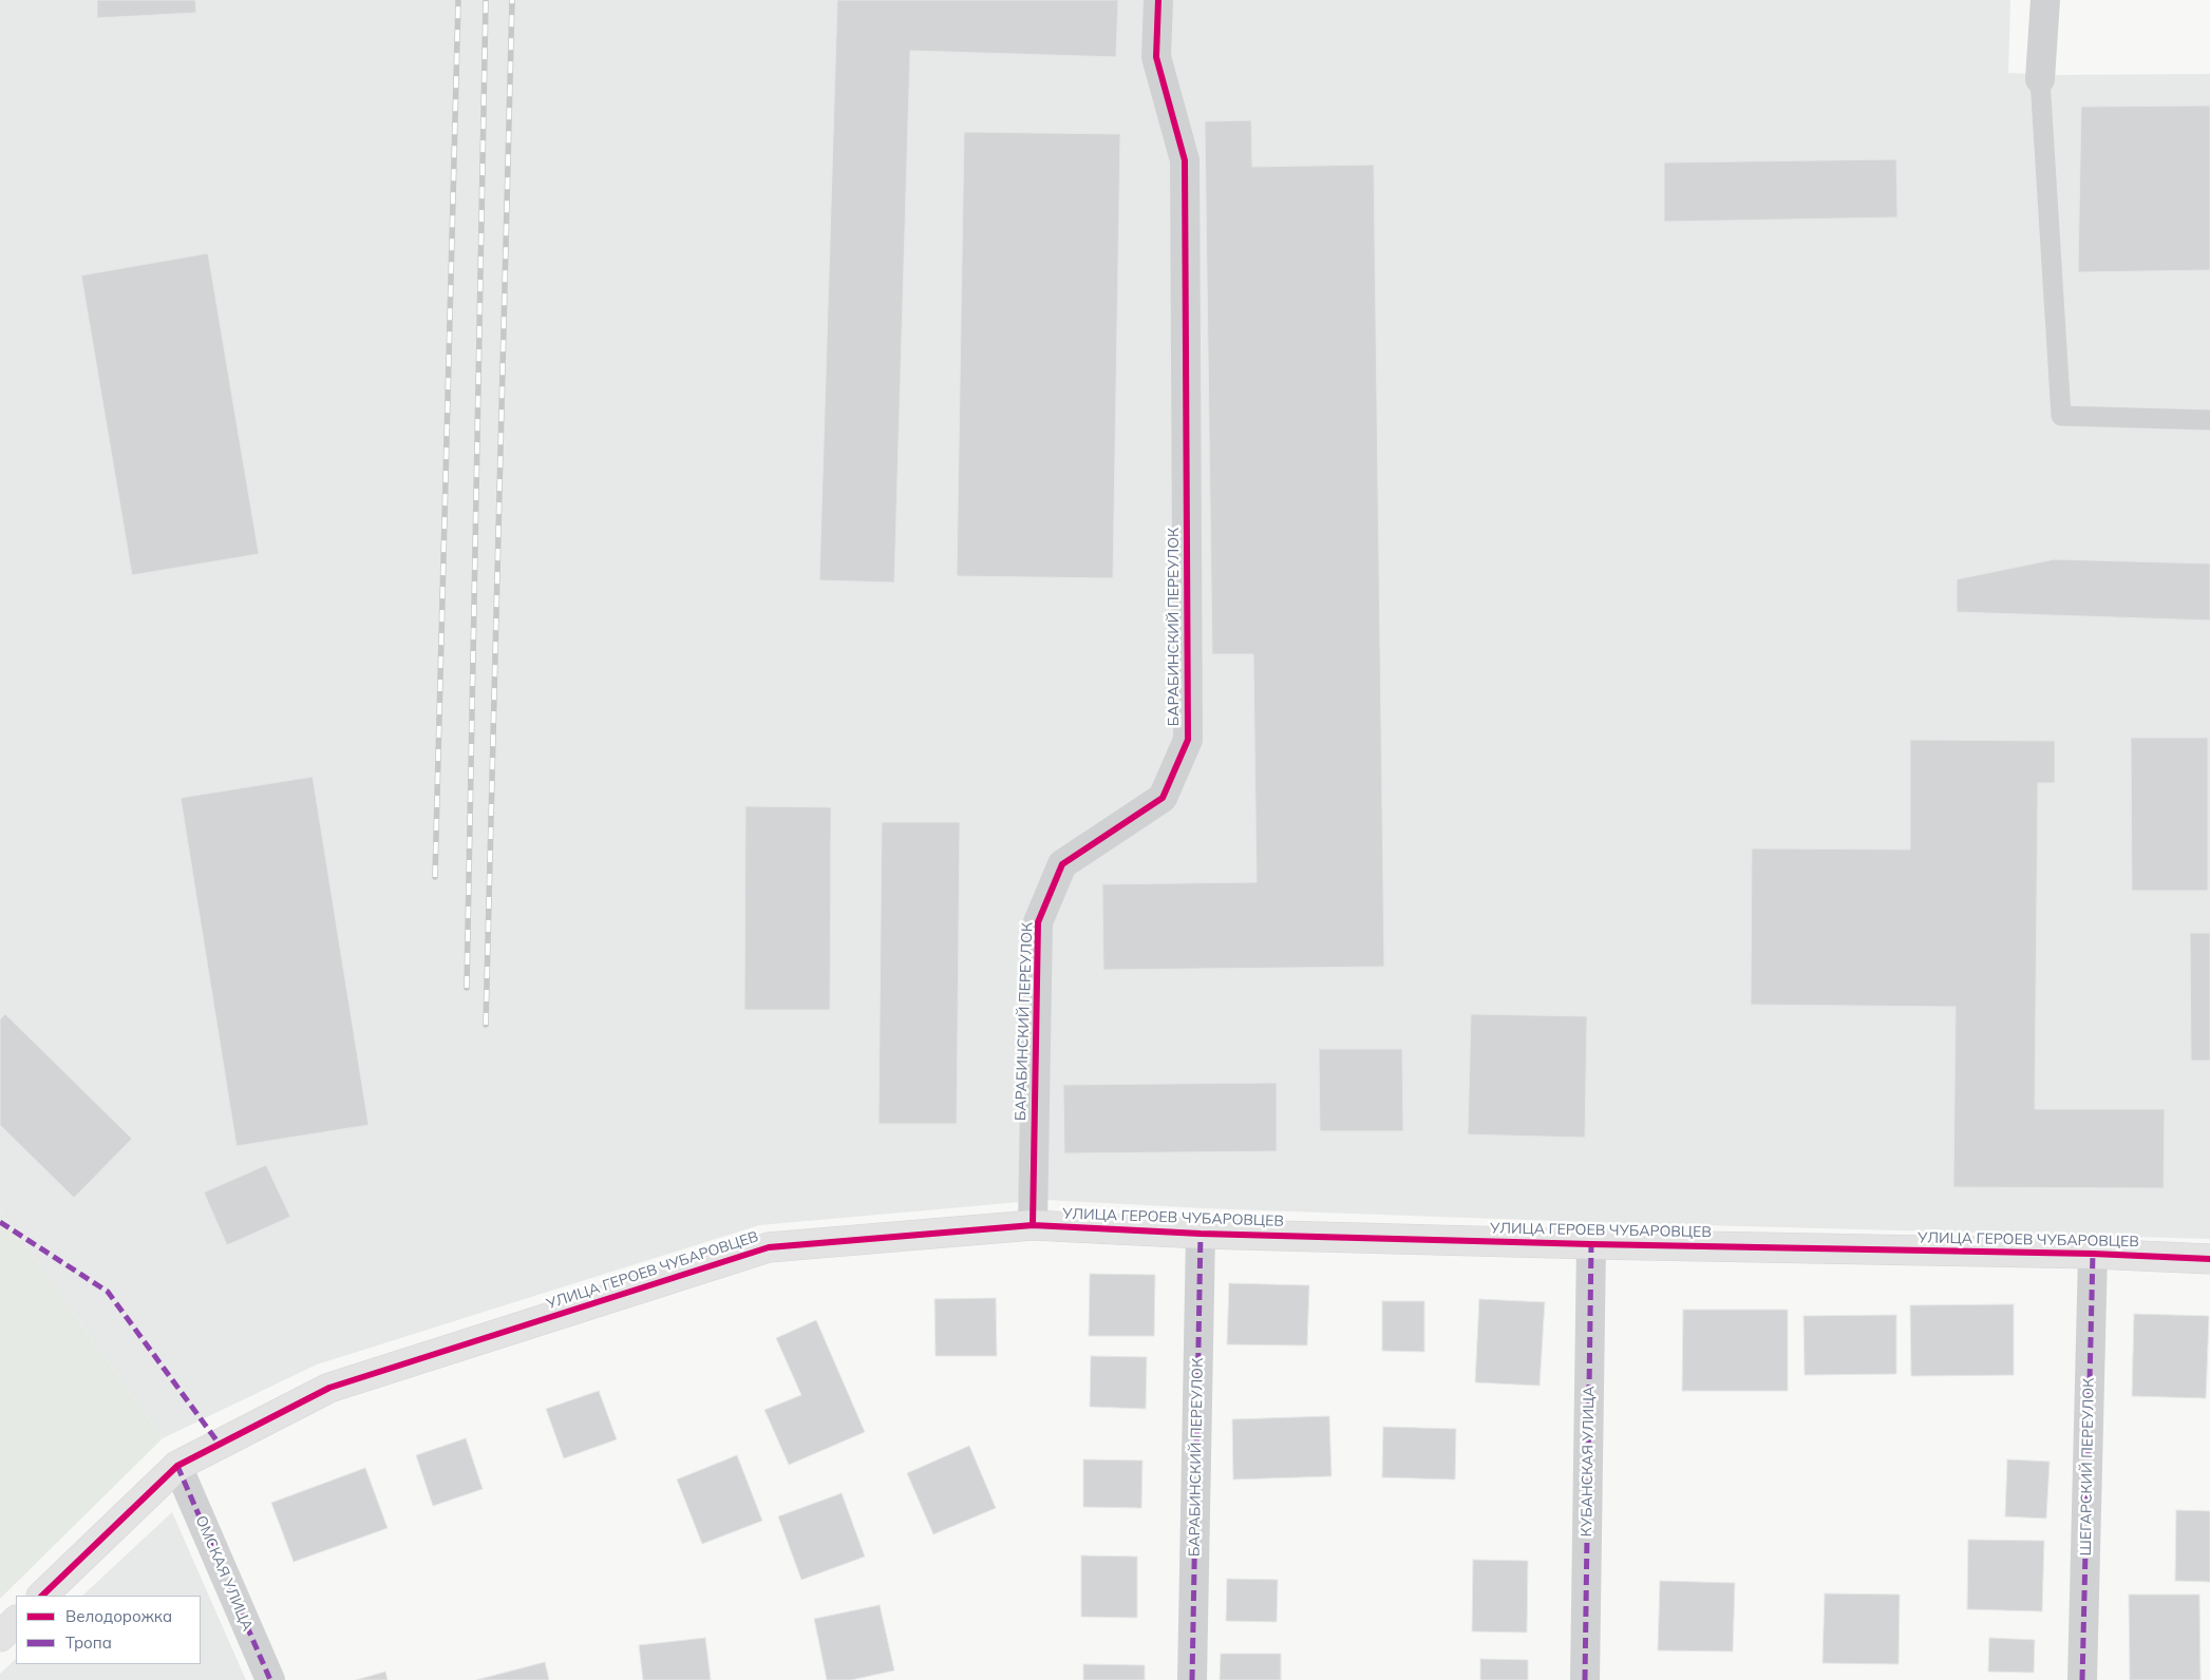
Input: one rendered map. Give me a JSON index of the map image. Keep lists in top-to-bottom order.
{
  "streets": {
    "street": [
      "БАРАБИНСКИЙ ПЕРЕУЛОК",
      "УЛИЦА ГЕРОЕВ ЧУБАРОВЦЕВ",
      "КУБАНСКАЯ УЛИЦА",
      "ШЕГАРСКИЙ ПЕРЕУЛОК",
      "ОМСКАЯ УЛИЦА"
    ]
  },
  "crossings": [
    ["БАРАБИНСКИЙ ПЕРЕУЛОК", "УЛИЦА ГЕРОЕВ ЧУБАРОВЦЕВ"],
    ["УЛИЦА ГЕРОЕВ ЧУБАРОВЦЕВ", "КУБАНСКАЯ УЛИЦА"],
    ["УЛИЦА ГЕРОЕВ ЧУБАРОВЦЕВ", "ШЕГАРСКИЙ ПЕРЕУЛОК"],
    ["УЛИЦА ГЕРОЕВ ЧУБАРОВЦЕВ", "ОМСКАЯ УЛИЦА"]
  ],
  "legend": ["Велодорожка", "Тропа"]
}
